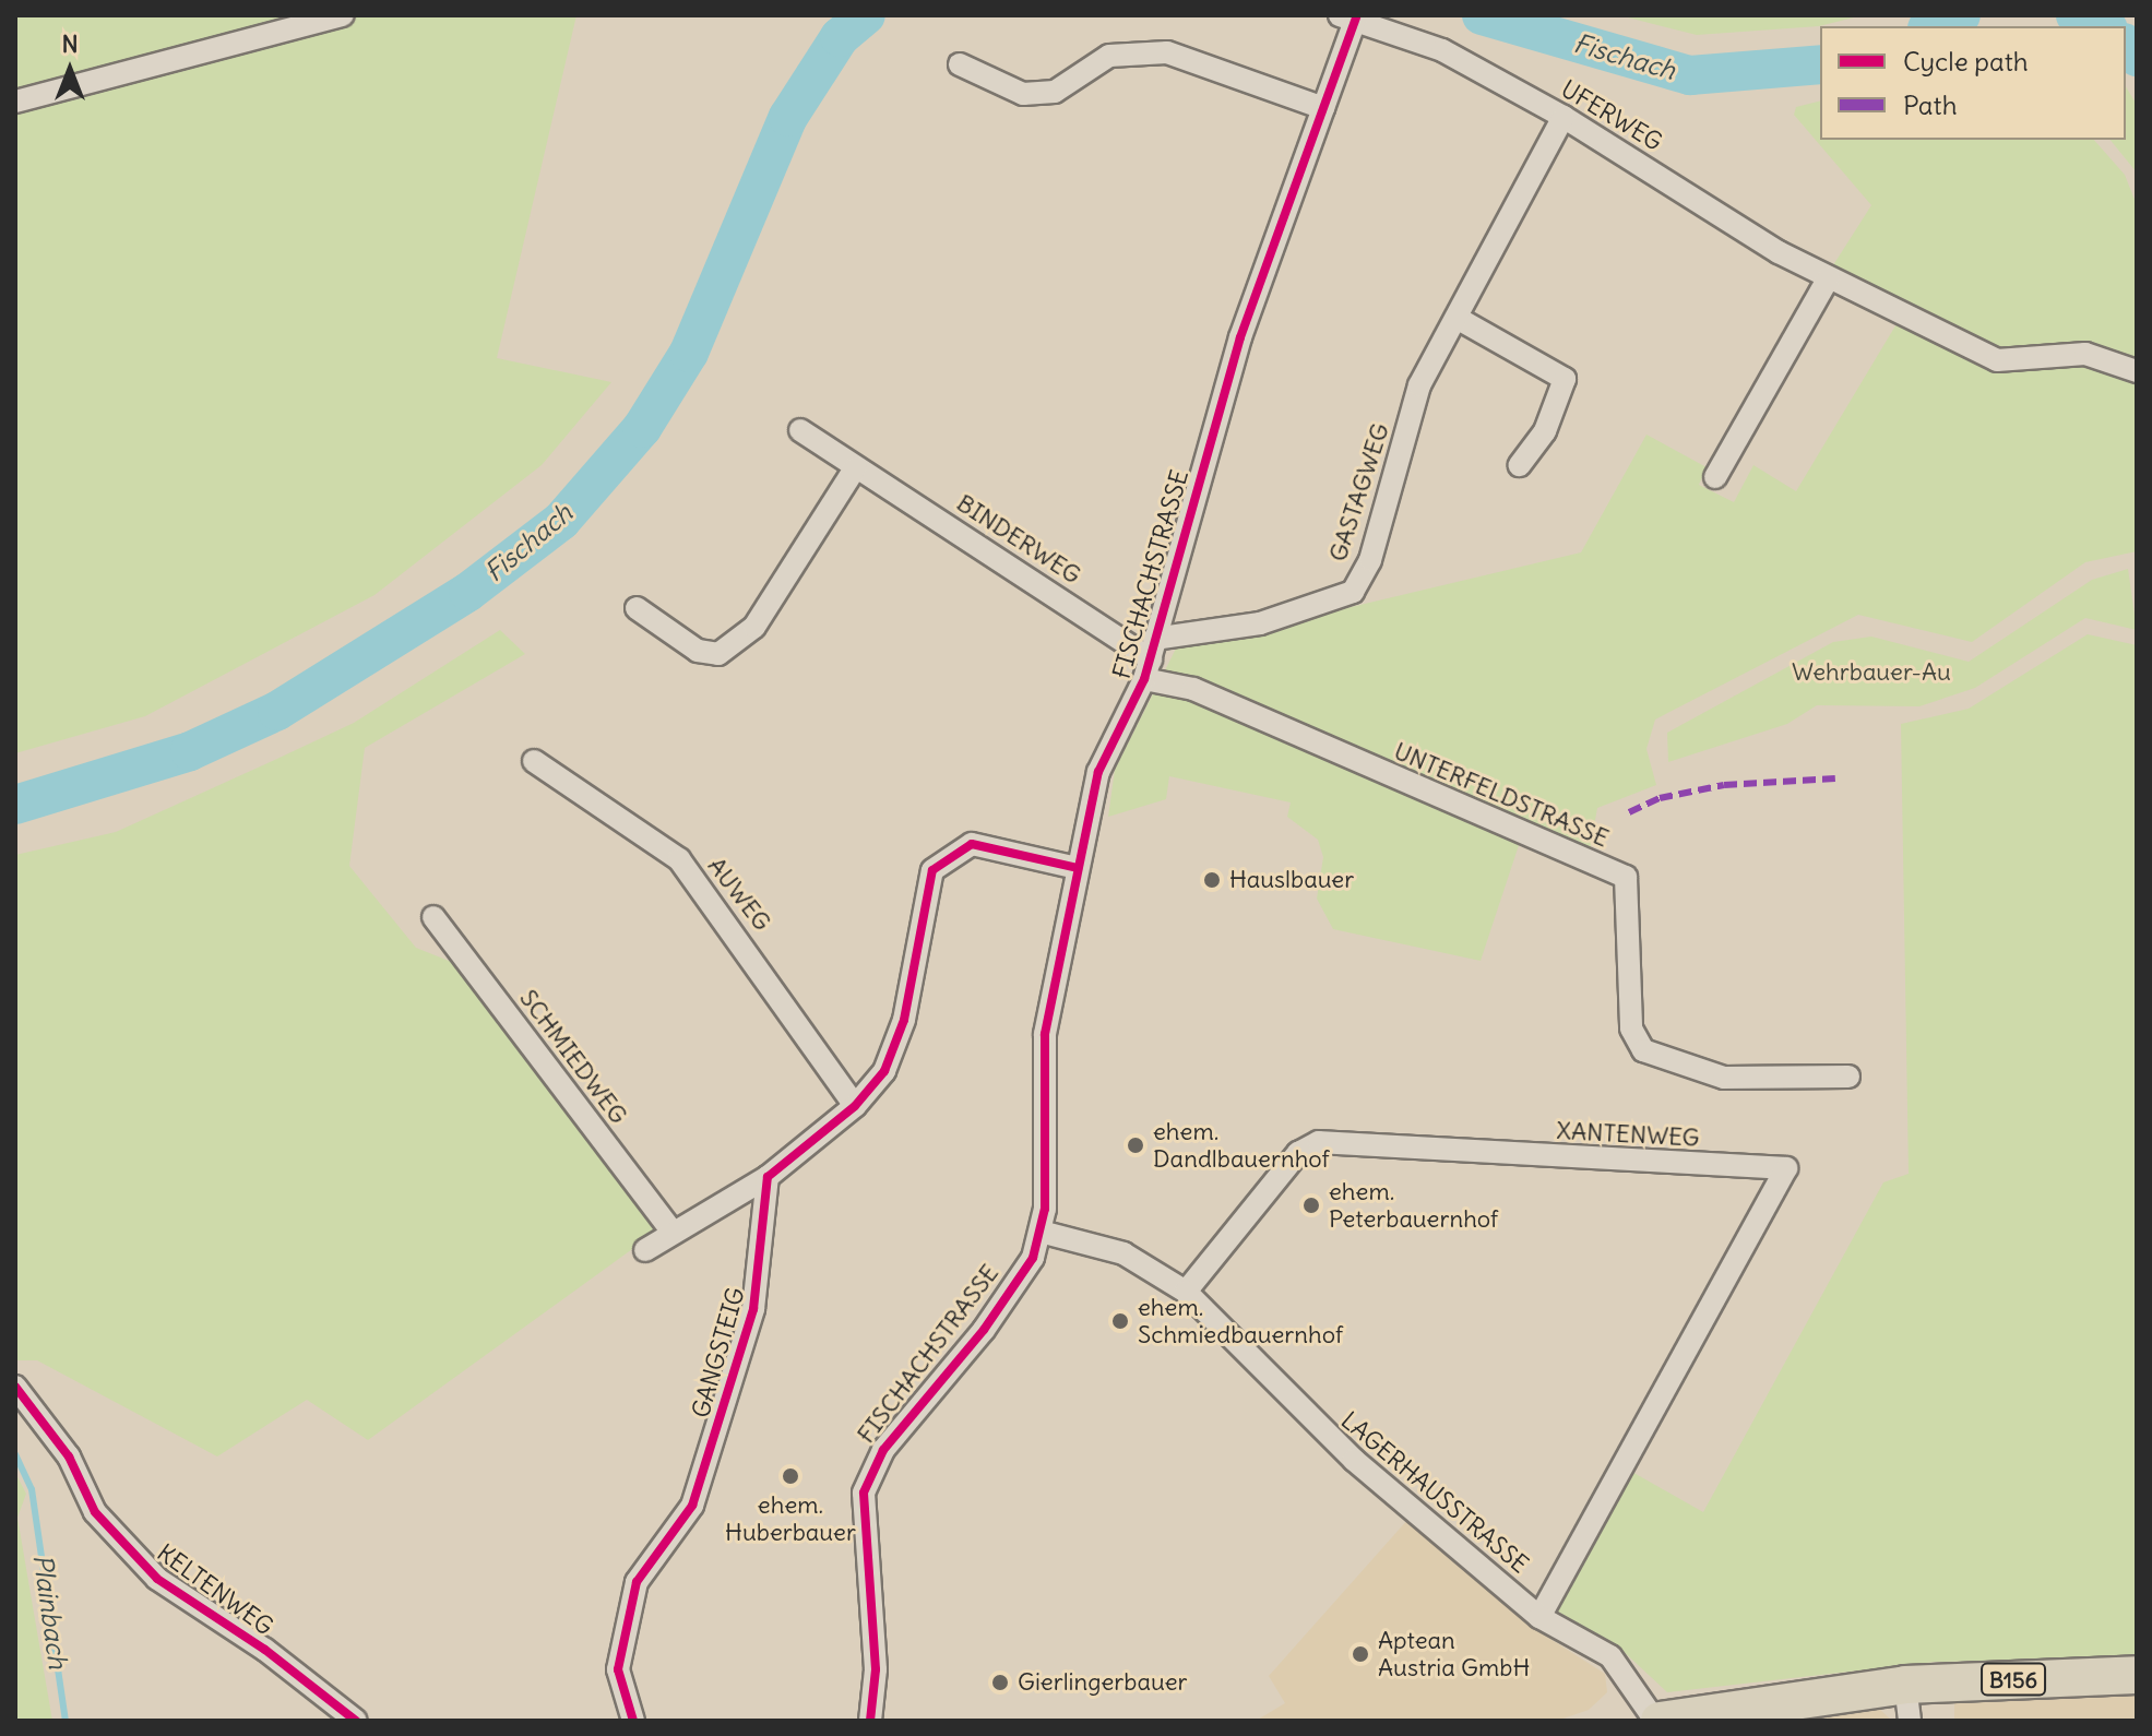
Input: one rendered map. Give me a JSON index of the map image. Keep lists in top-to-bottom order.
{
  "streets": {
    "main road": ["B156"],
    "street": [
      "UFERWEG",
      "GASTAGWEG",
      "BINDERWEG",
      "FISCHACHSTRASSE",
      "UNTERFELDSTRASSE",
      "AUWEG",
      "SCHMIEDWEG",
      "XANTENWEG",
      "GANGSTEIG",
      "LAGERHAUSSTRASSE",
      "KELTENWEG"
    ]
  },
  "crossings": [
    ["UFERWEG", "GASTAGWEG"],
    ["UFERWEG", "FISCHACHSTRASSE"],
    ["GASTAGWEG", "BINDERWEG"],
    ["GASTAGWEG", "FISCHACHSTRASSE"],
    ["GASTAGWEG", "UNTERFELDSTRASSE"],
    ["BINDERWEG", "FISCHACHSTRASSE"],
    ["BINDERWEG", "UNTERFELDSTRASSE"],
    ["FISCHACHSTRASSE", "UNTERFELDSTRASSE"],
    ["XANTENWEG", "LAGERHAUSSTRASSE"],
    ["LAGERHAUSSTRASSE", "B156"]
  ],
  "water": ["Fischach", "Plainbach"],
  "parks": ["Wehrbauer-Au"],
  "places": [
    "Hauslbauer",
    "ehem. Dandlbauernhof",
    "ehem. Peterbauernhof",
    "ehem. Schmiedbauernhof",
    "ehem. Huberbauer",
    "Aptean Austria GmbH",
    "Gierlingerbauer"
  ],
  "legend": ["Cycle path", "Path"],
  "north": "top"
}
